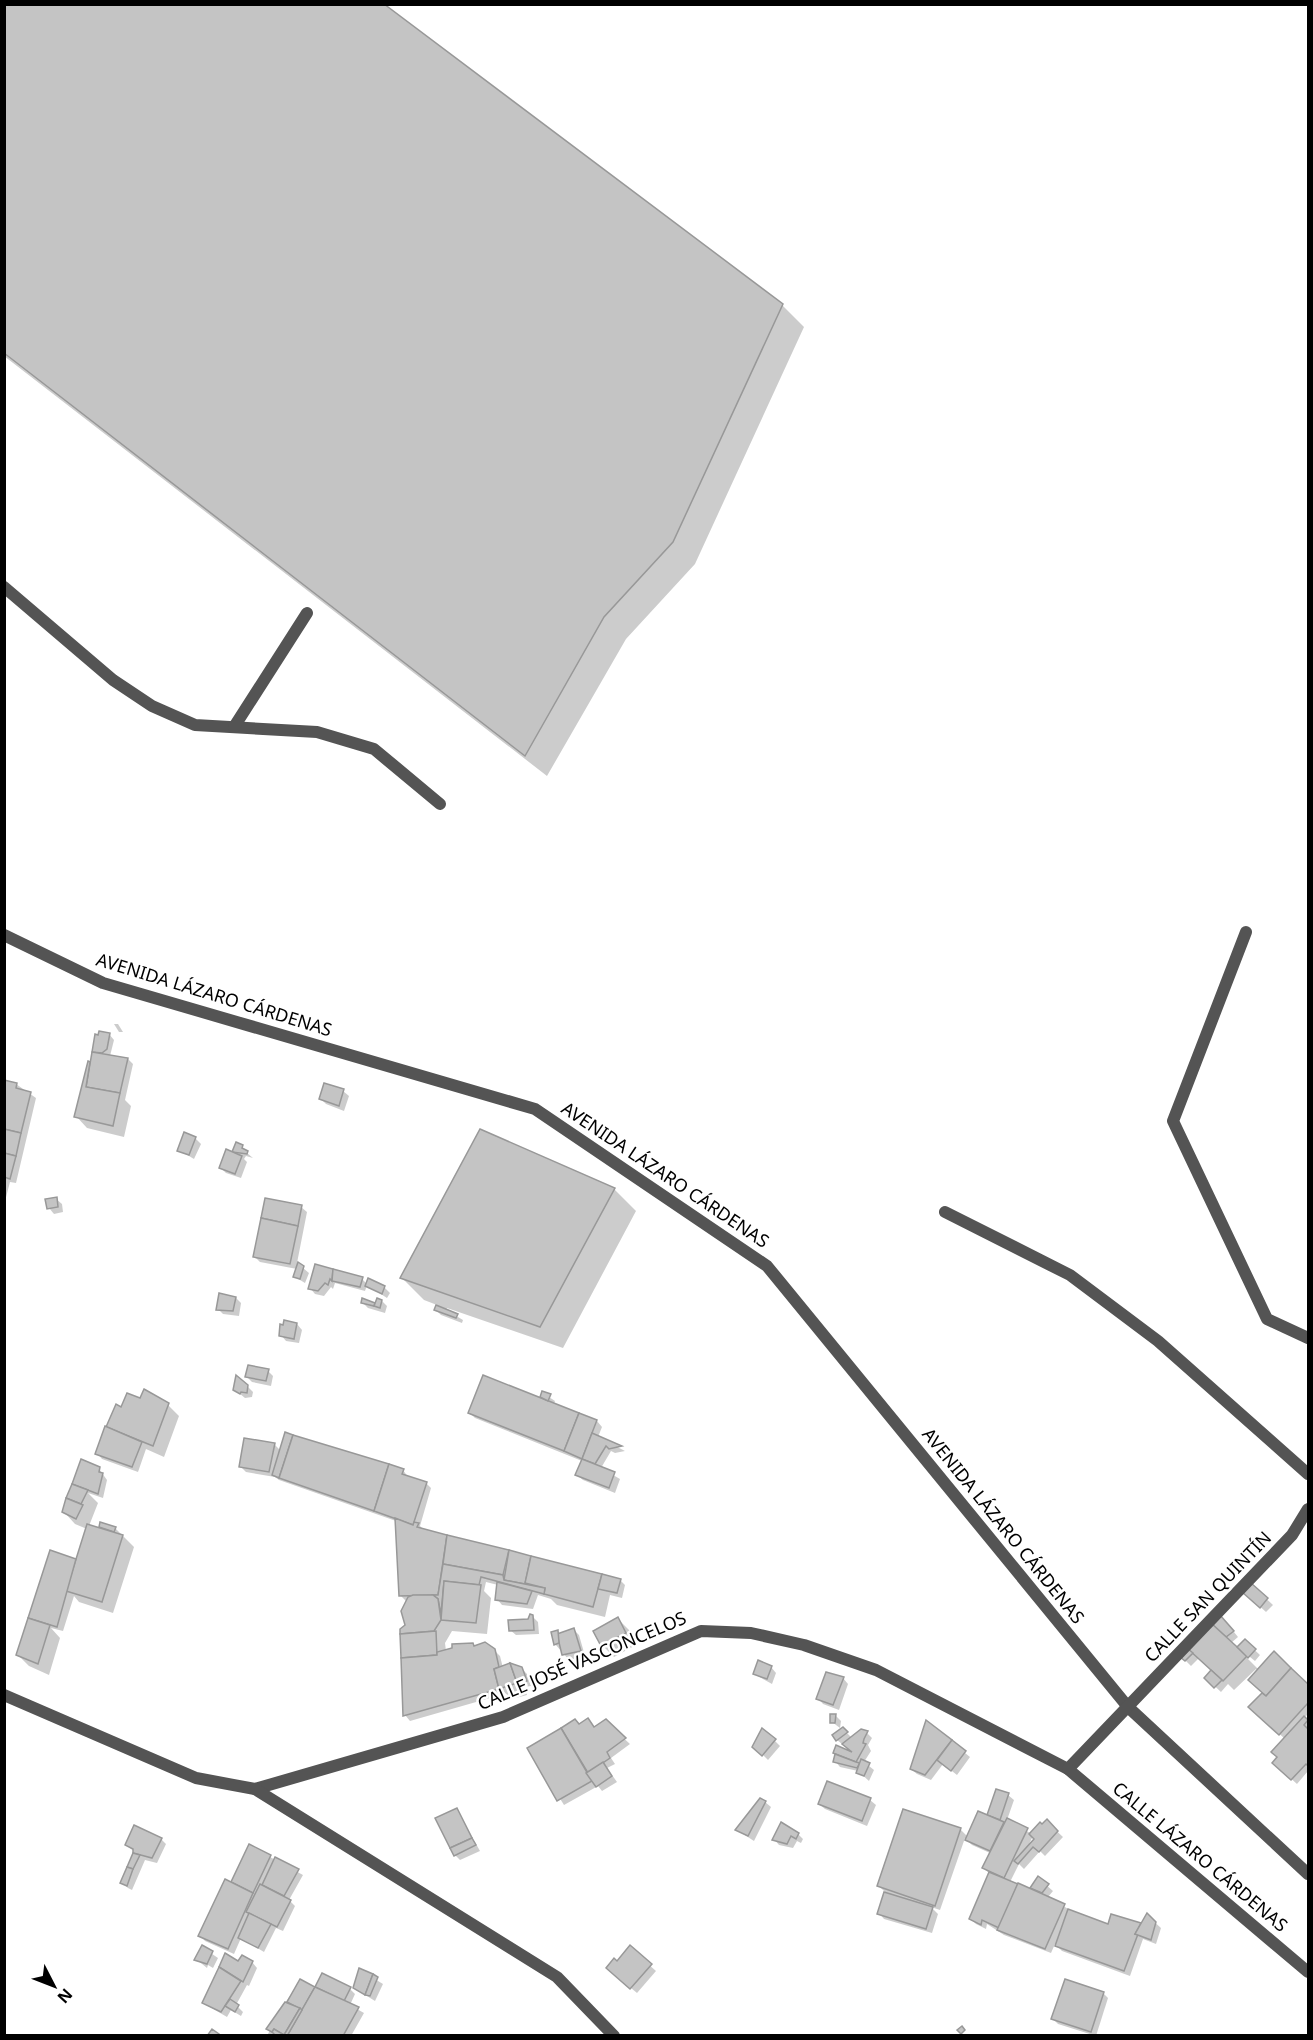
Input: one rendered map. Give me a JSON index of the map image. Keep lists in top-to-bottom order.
{
  "streets": {
    "street": [
      "AVENIDA LÁZARO CÁRDENAS",
      "CALLE SAN QUINTÍN",
      "CALLE JOSÉ VASCONCELOS",
      "CALLE LÁZARO CÁRDENAS"
    ]
  },
  "crossings": [
    ["AVENIDA LÁZARO CÁRDENAS", "CALLE SAN QUINTÍN"],
    ["CALLE JOSÉ VASCONCELOS", "CALLE LÁZARO CÁRDENAS"]
  ],
  "north": "bottom right"
}
